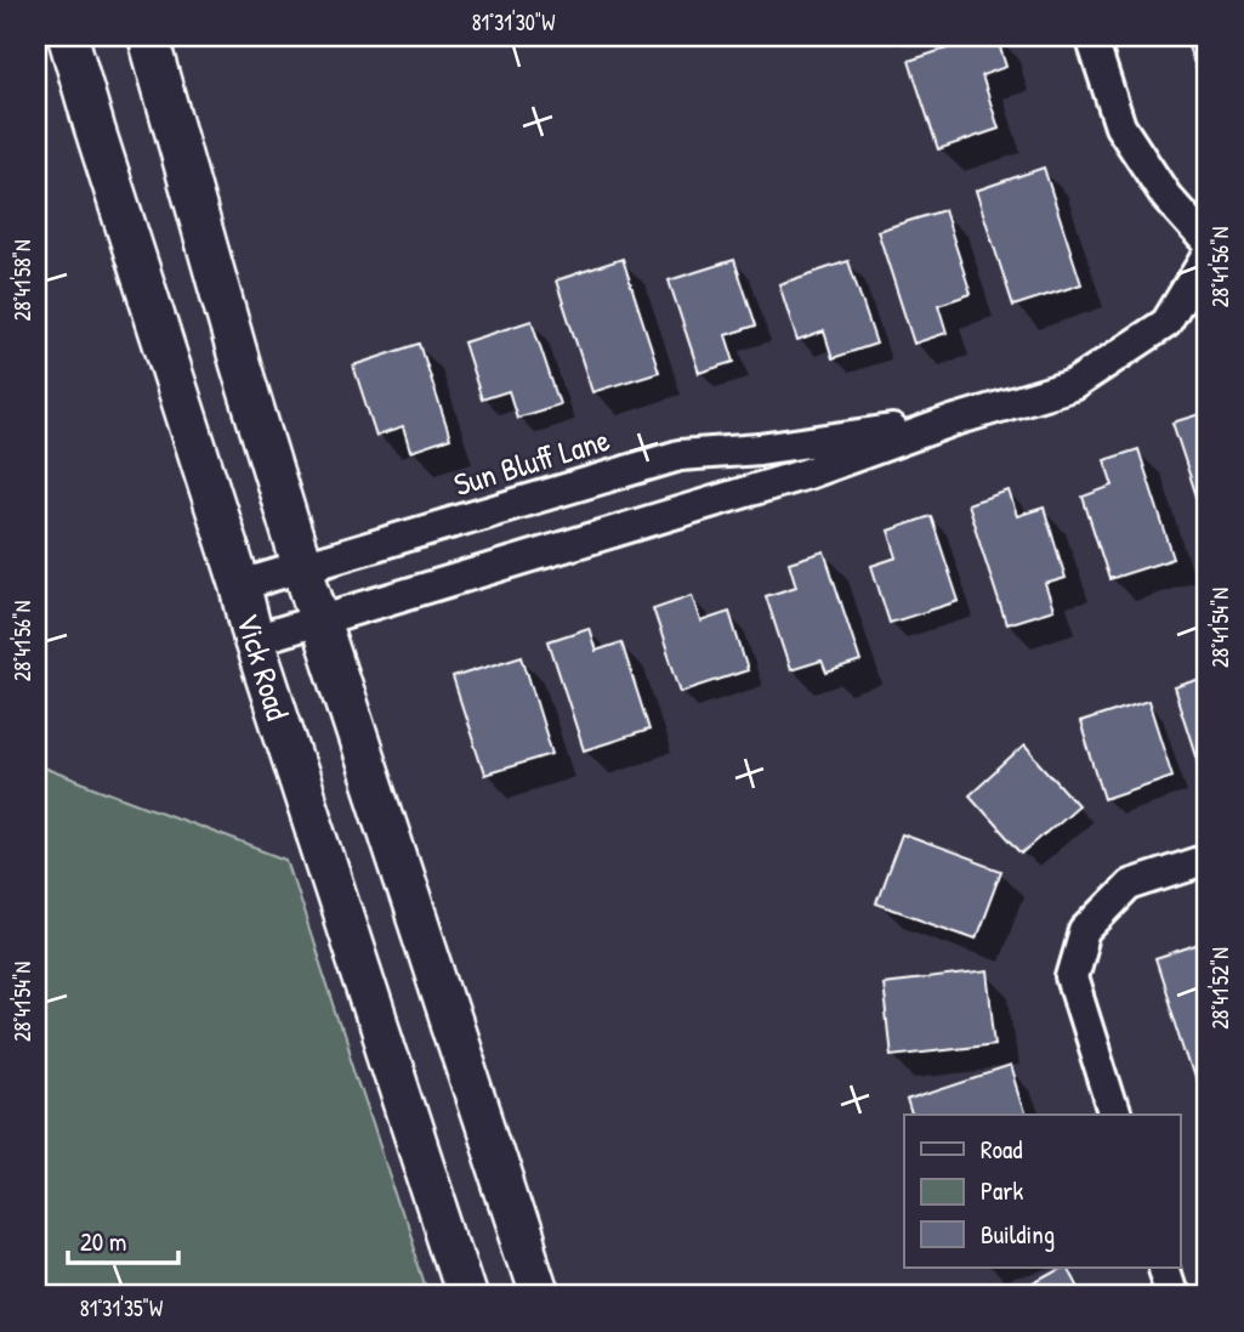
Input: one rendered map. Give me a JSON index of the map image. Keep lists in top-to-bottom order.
{
  "streets": {
    "street": ["Sun Bluff Lane", "Vick Road"]
  },
  "crossings": [
    ["Sun Bluff Lane", "Vick Road"]
  ],
  "legend": ["Road", "Park", "Building"],
  "scale_bar": "20 m",
  "coordinates": [
    "81°31'30\"W",
    "28°41'56\"N",
    "28°41'58\"N",
    "28°41'54\"N",
    "28°41'52\"N",
    "81°31'35\"W"
  ]
}
